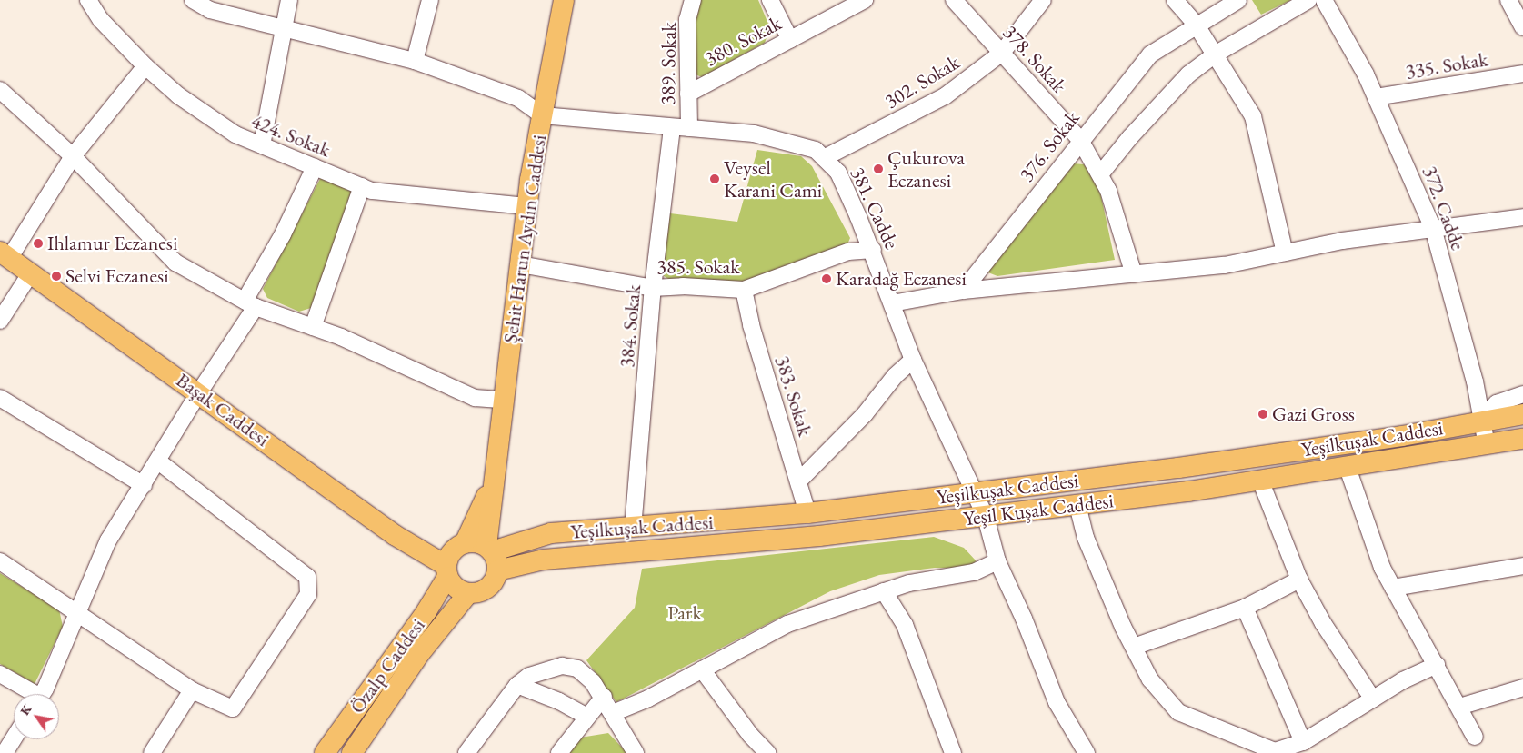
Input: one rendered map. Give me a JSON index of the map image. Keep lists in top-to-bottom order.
{
  "streets": {
    "main road": [
      "Şehit Harun Aydın Caddesi",
      "Başak Caddesi",
      "Yeşilkuşak Caddesi",
      "Yeşil Kuşak Caddesi",
      "Özalp Caddesi"
    ],
    "street": [
      "380. Sokak",
      "378. Sokak",
      "389. Sokak",
      "335. Sokak",
      "302. Sokak",
      "424. Sokak",
      "376. Sokak",
      "381. Cadde",
      "372. Cadde",
      "385. Sokak",
      "384. Sokak",
      "383. Sokak"
    ]
  },
  "crossings": [
    ["380. Sokak", "389. Sokak"],
    ["378. Sokak", "302. Sokak"],
    ["378. Sokak", "376. Sokak"],
    ["389. Sokak", "381. Cadde"],
    ["335. Sokak", "372. Cadde"],
    ["302. Sokak", "381. Cadde"],
    ["424. Sokak", "Şehit Harun Aydın Caddesi"],
    ["381. Cadde", "Şehit Harun Aydın Caddesi"],
    ["381. Cadde", "385. Sokak"],
    ["381. Cadde", "384. Sokak"],
    ["381. Cadde", "Yeşilkuşak Caddesi"],
    ["381. Cadde", "Yeşil Kuşak Caddesi"],
    ["372. Cadde", "Yeşilkuşak Caddesi"],
    ["372. Cadde", "Yeşil Kuşak Caddesi"],
    ["Şehit Harun Aydın Caddesi", "385. Sokak"],
    ["Şehit Harun Aydın Caddesi", "Başak Caddesi"],
    ["Şehit Harun Aydın Caddesi", "Yeşilkuşak Caddesi"],
    ["Şehit Harun Aydın Caddesi", "Yeşil Kuşak Caddesi"],
    ["Şehit Harun Aydın Caddesi", "Özalp Caddesi"],
    ["385. Sokak", "384. Sokak"],
    ["385. Sokak", "383. Sokak"],
    ["384. Sokak", "Yeşilkuşak Caddesi"],
    ["383. Sokak", "Yeşilkuşak Caddesi"],
    ["Başak Caddesi", "Yeşilkuşak Caddesi"],
    ["Başak Caddesi", "Yeşil Kuşak Caddesi"],
    ["Başak Caddesi", "Özalp Caddesi"],
    ["Yeşilkuşak Caddesi", "Yeşil Kuşak Caddesi"],
    ["Yeşilkuşak Caddesi", "Özalp Caddesi"],
    ["Yeşil Kuşak Caddesi", "Özalp Caddesi"]
  ],
  "parks": ["Park"],
  "places": [
    "Çukurova Eczanesi",
    "Veysel Karani Cami",
    "Ihlamur Eczanesi",
    "Selvi Eczanesi",
    "Karadağ Eczanesi",
    "Gazi Gross"
  ],
  "north": "top left"
}
